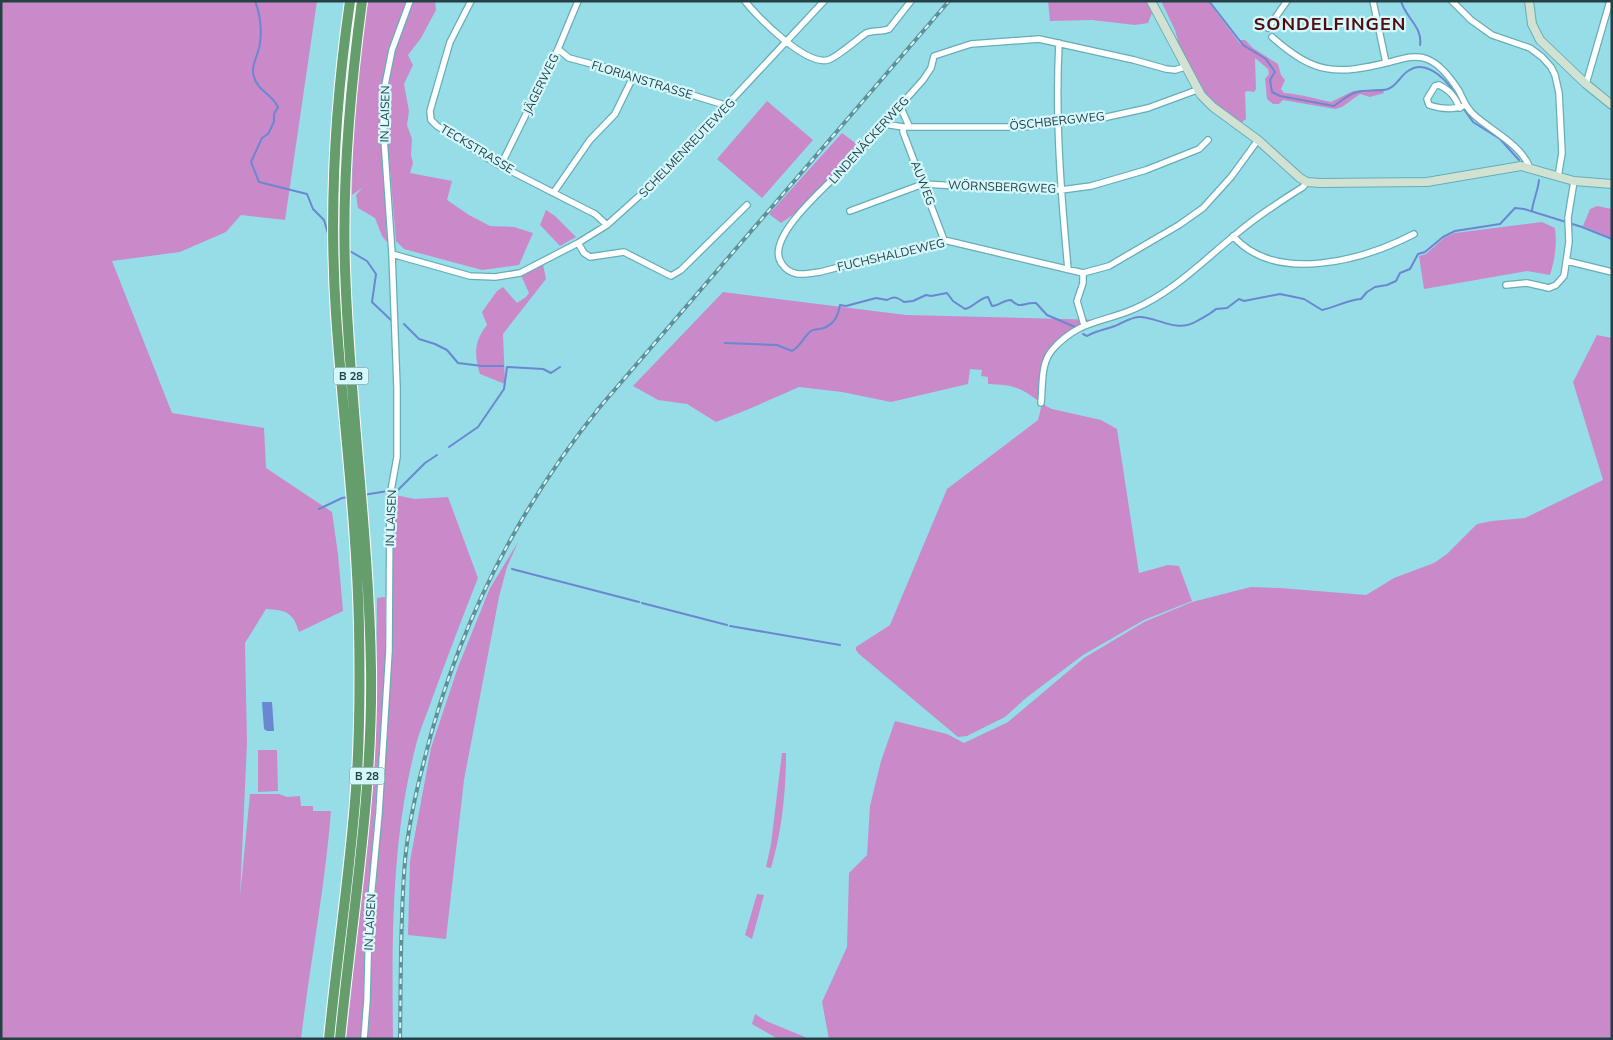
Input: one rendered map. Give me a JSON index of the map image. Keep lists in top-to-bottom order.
{
  "streets": {
    "highway": ["B 28"],
    "street": [
      "FLORIANSTRASSE",
      "JÄGERWEG",
      "IN LAISEN",
      "ÖSCHBERGWEG",
      "LINDENÄCKERWEG",
      "SCHELMENREUTEWEG",
      "TECKSTRASSE",
      "AUWEG",
      "WÖRNSBERGWEG",
      "FUCHSHALDEWEG"
    ]
  },
  "crossings": [
    ["FLORIANSTRASSE", "JÄGERWEG"],
    ["FLORIANSTRASSE", "SCHELMENREUTEWEG"],
    ["JÄGERWEG", "TECKSTRASSE"],
    ["IN LAISEN", "SCHELMENREUTEWEG"],
    ["ÖSCHBERGWEG", "LINDENÄCKERWEG"],
    ["ÖSCHBERGWEG", "AUWEG"],
    ["LINDENÄCKERWEG", "AUWEG"],
    ["LINDENÄCKERWEG", "FUCHSHALDEWEG"],
    ["SCHELMENREUTEWEG", "TECKSTRASSE"],
    ["AUWEG", "WÖRNSBERGWEG"],
    ["AUWEG", "FUCHSHALDEWEG"]
  ],
  "districts": ["SONDELFINGEN"]
}
